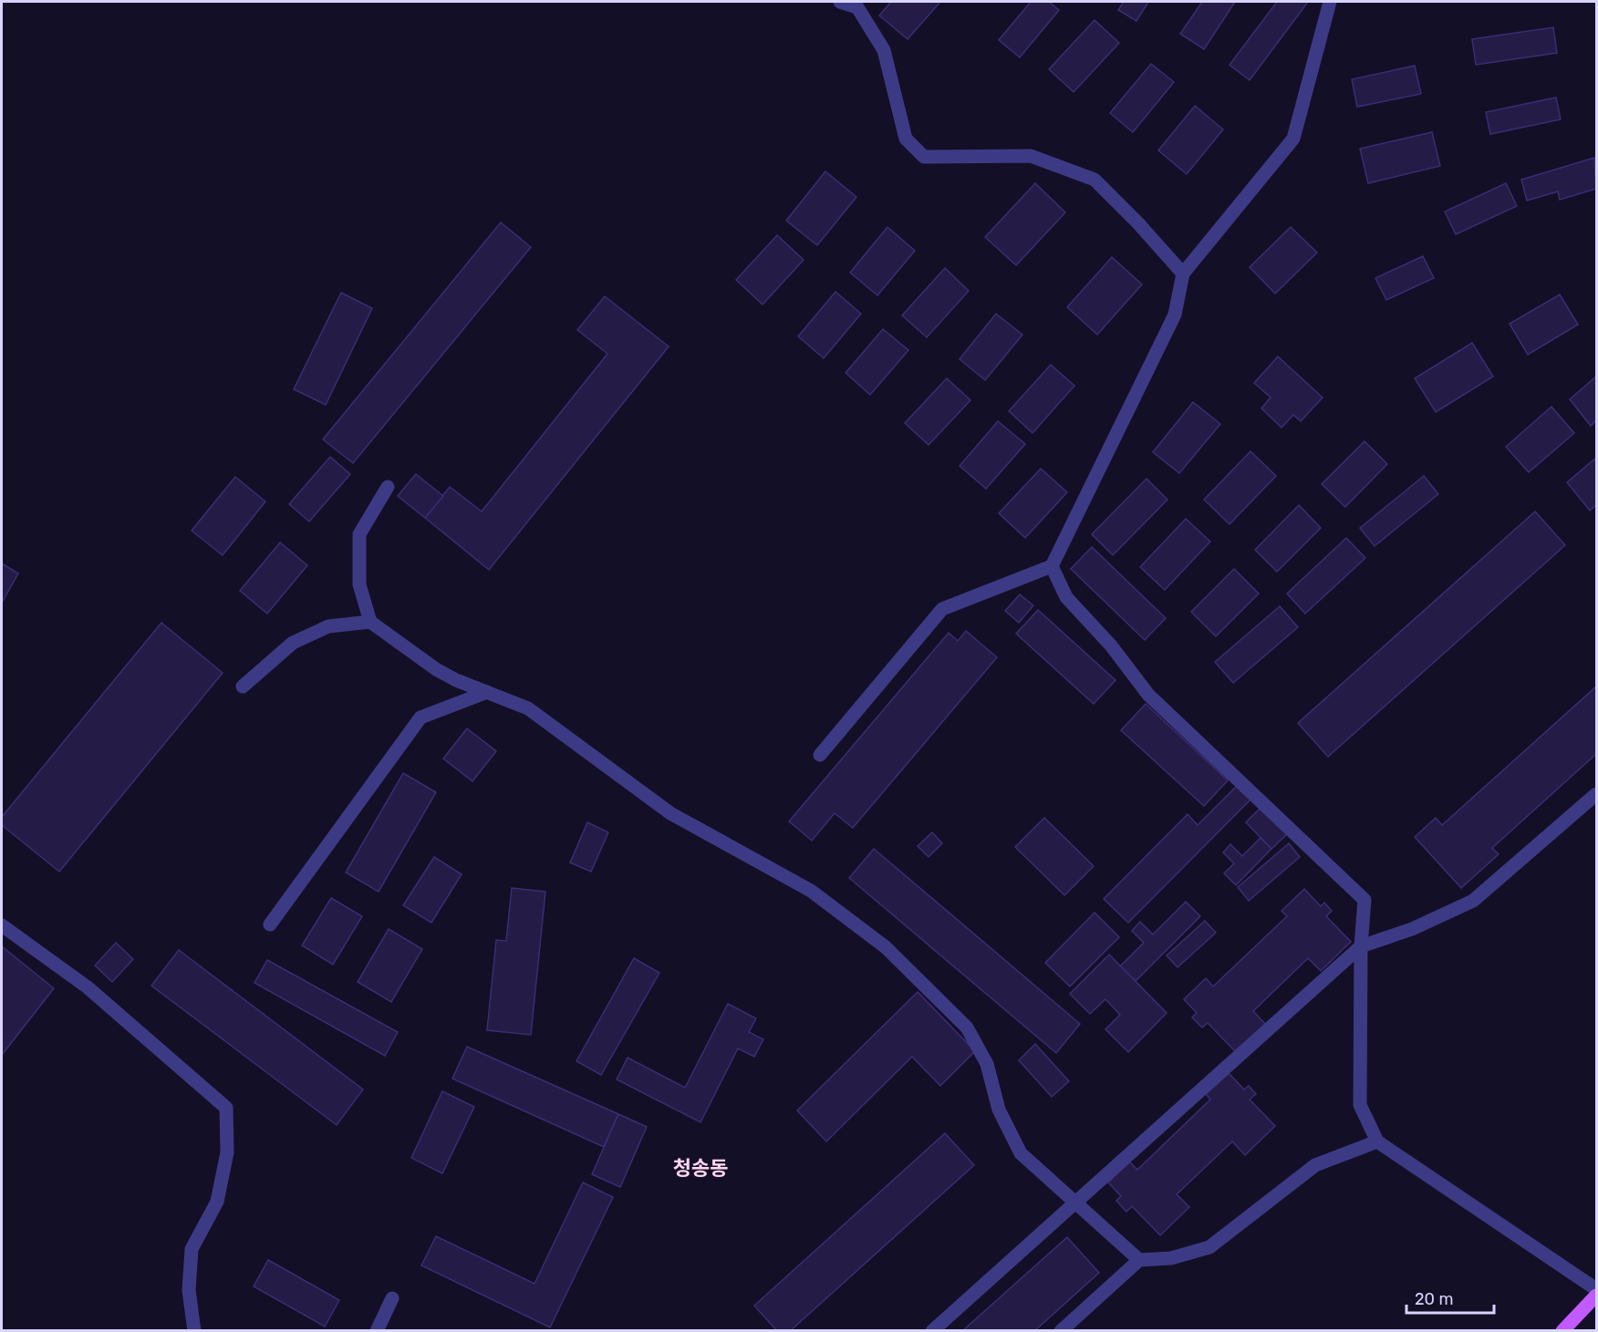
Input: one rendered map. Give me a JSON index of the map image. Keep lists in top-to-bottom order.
{
  "districts": ["청송동"],
  "scale_bar": "20 m"
}
